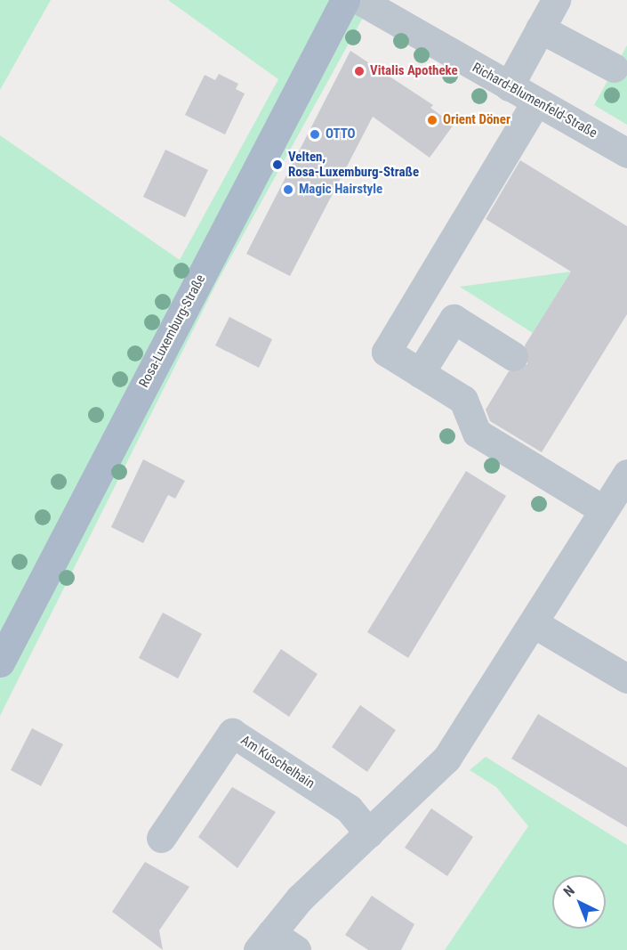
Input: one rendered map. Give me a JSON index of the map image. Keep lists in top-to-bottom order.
{
  "streets": {
    "main road": ["Rosa-Luxemburg-Straße"],
    "street": ["Richard-Blumenfeld-Straße", "Am Kuschelhain"]
  },
  "places": [
    "Vitalis Apotheke",
    "Orient Döner",
    "OTTO",
    "Velten, Rosa-Luxemburg-Straße",
    "Magic Hairstyle"
  ],
  "north": "top left"
}
